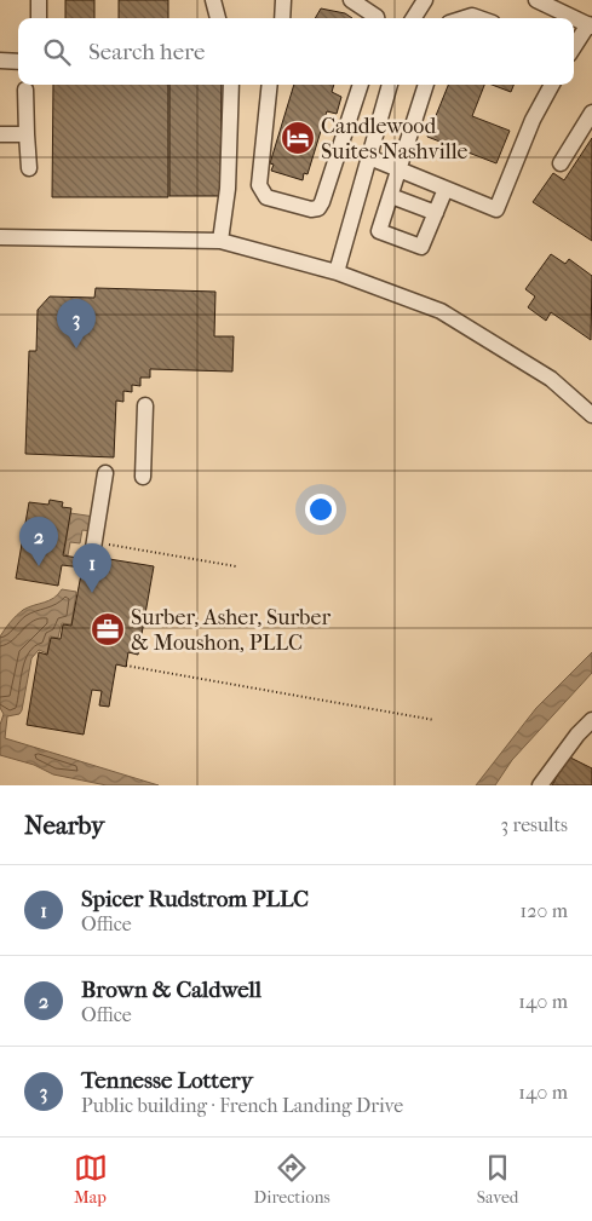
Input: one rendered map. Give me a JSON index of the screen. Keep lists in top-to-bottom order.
{
  "places": {
    "hotel": ["Candlewood Suites Nashville"],
    "office": ["Surber, Asher, Surber & Moushon, PLLC"]
  },
  "page": {
    "search": "Search here",
    "pins": ["3", "2", "1"],
    "heading": ["Nearby", "3 results"],
    "list": [
      {
        "mark": "1",
        "name": "Spicer Rudstrom PLLC",
        "note": "Office",
        "value": "120 m"
      },
      {
        "mark": "2",
        "name": "Brown & Caldwell",
        "note": "Office",
        "value": "140 m"
      },
      {
        "mark": "3",
        "name": "Tennesse Lottery",
        "note": "Public building · French Landing Drive",
        "value": "140 m"
      }
    ],
    "nav": ["Map", "Directions", "Saved"]
  }
}
